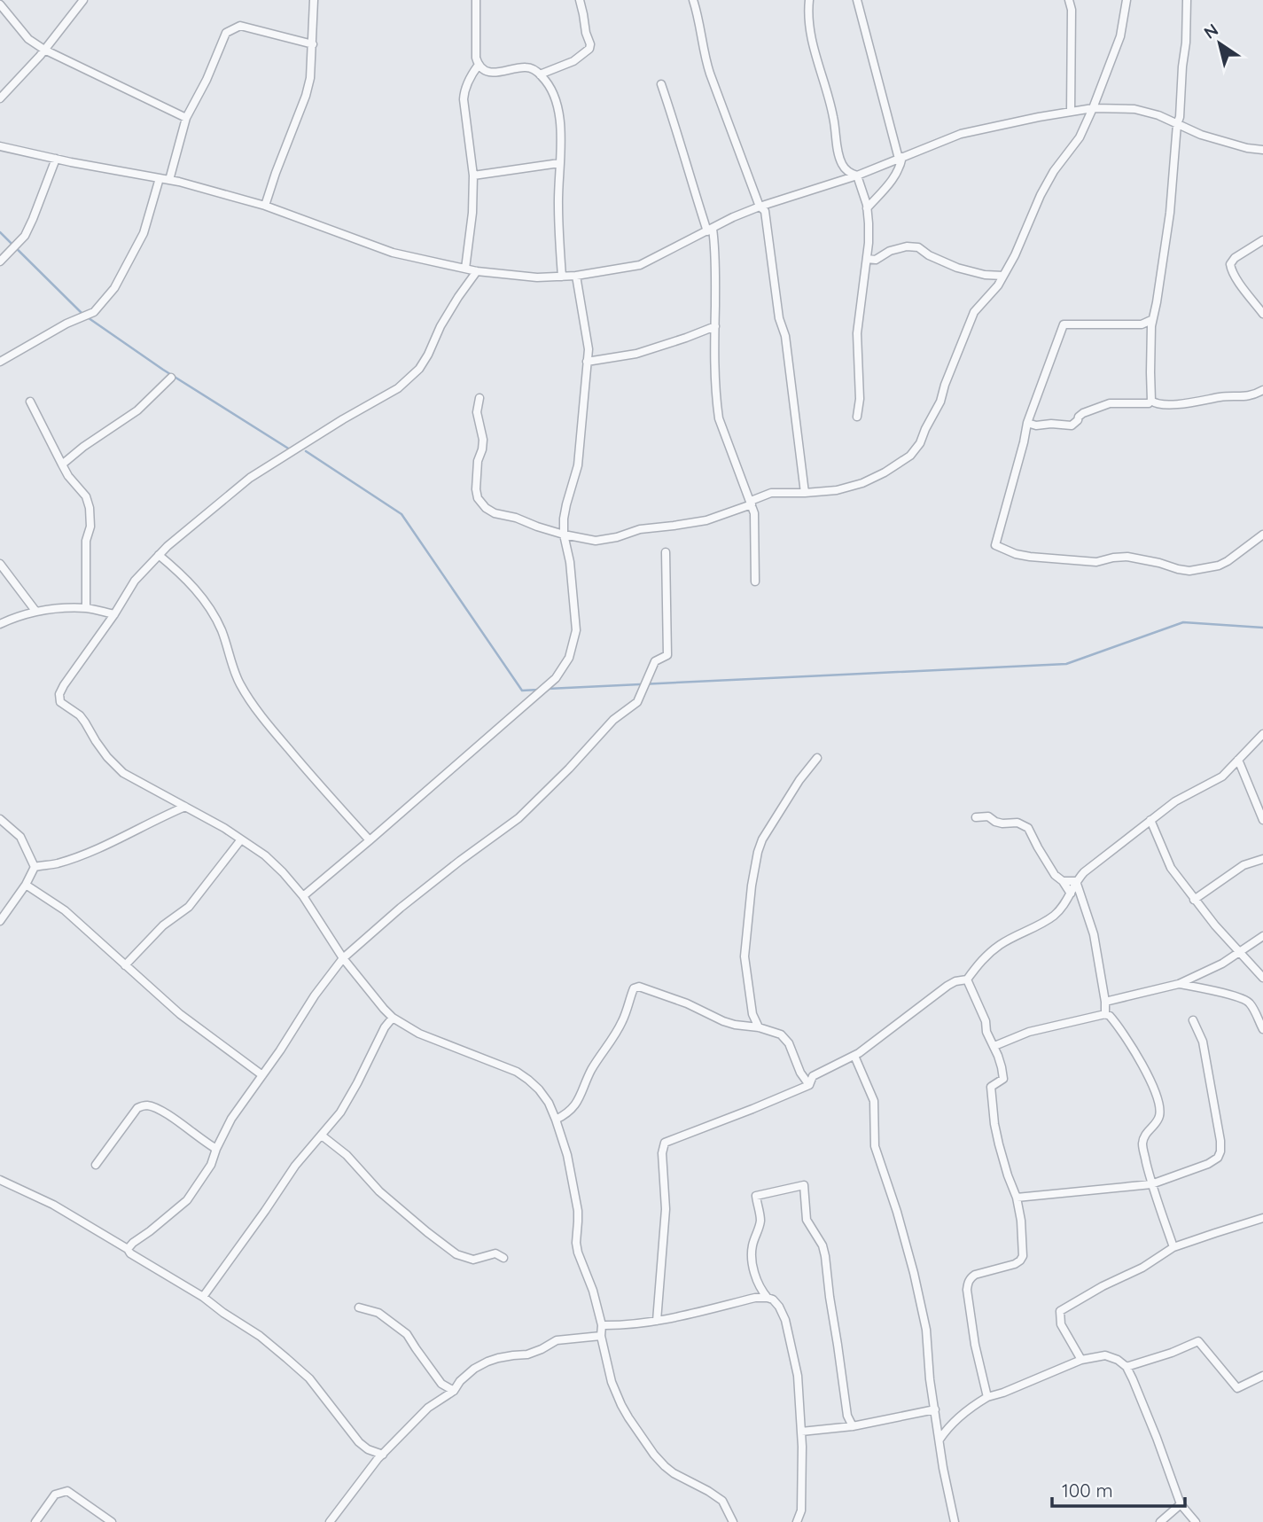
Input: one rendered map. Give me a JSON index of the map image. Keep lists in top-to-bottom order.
{
  "scale_bar": "100 m",
  "north": "top left"
}
